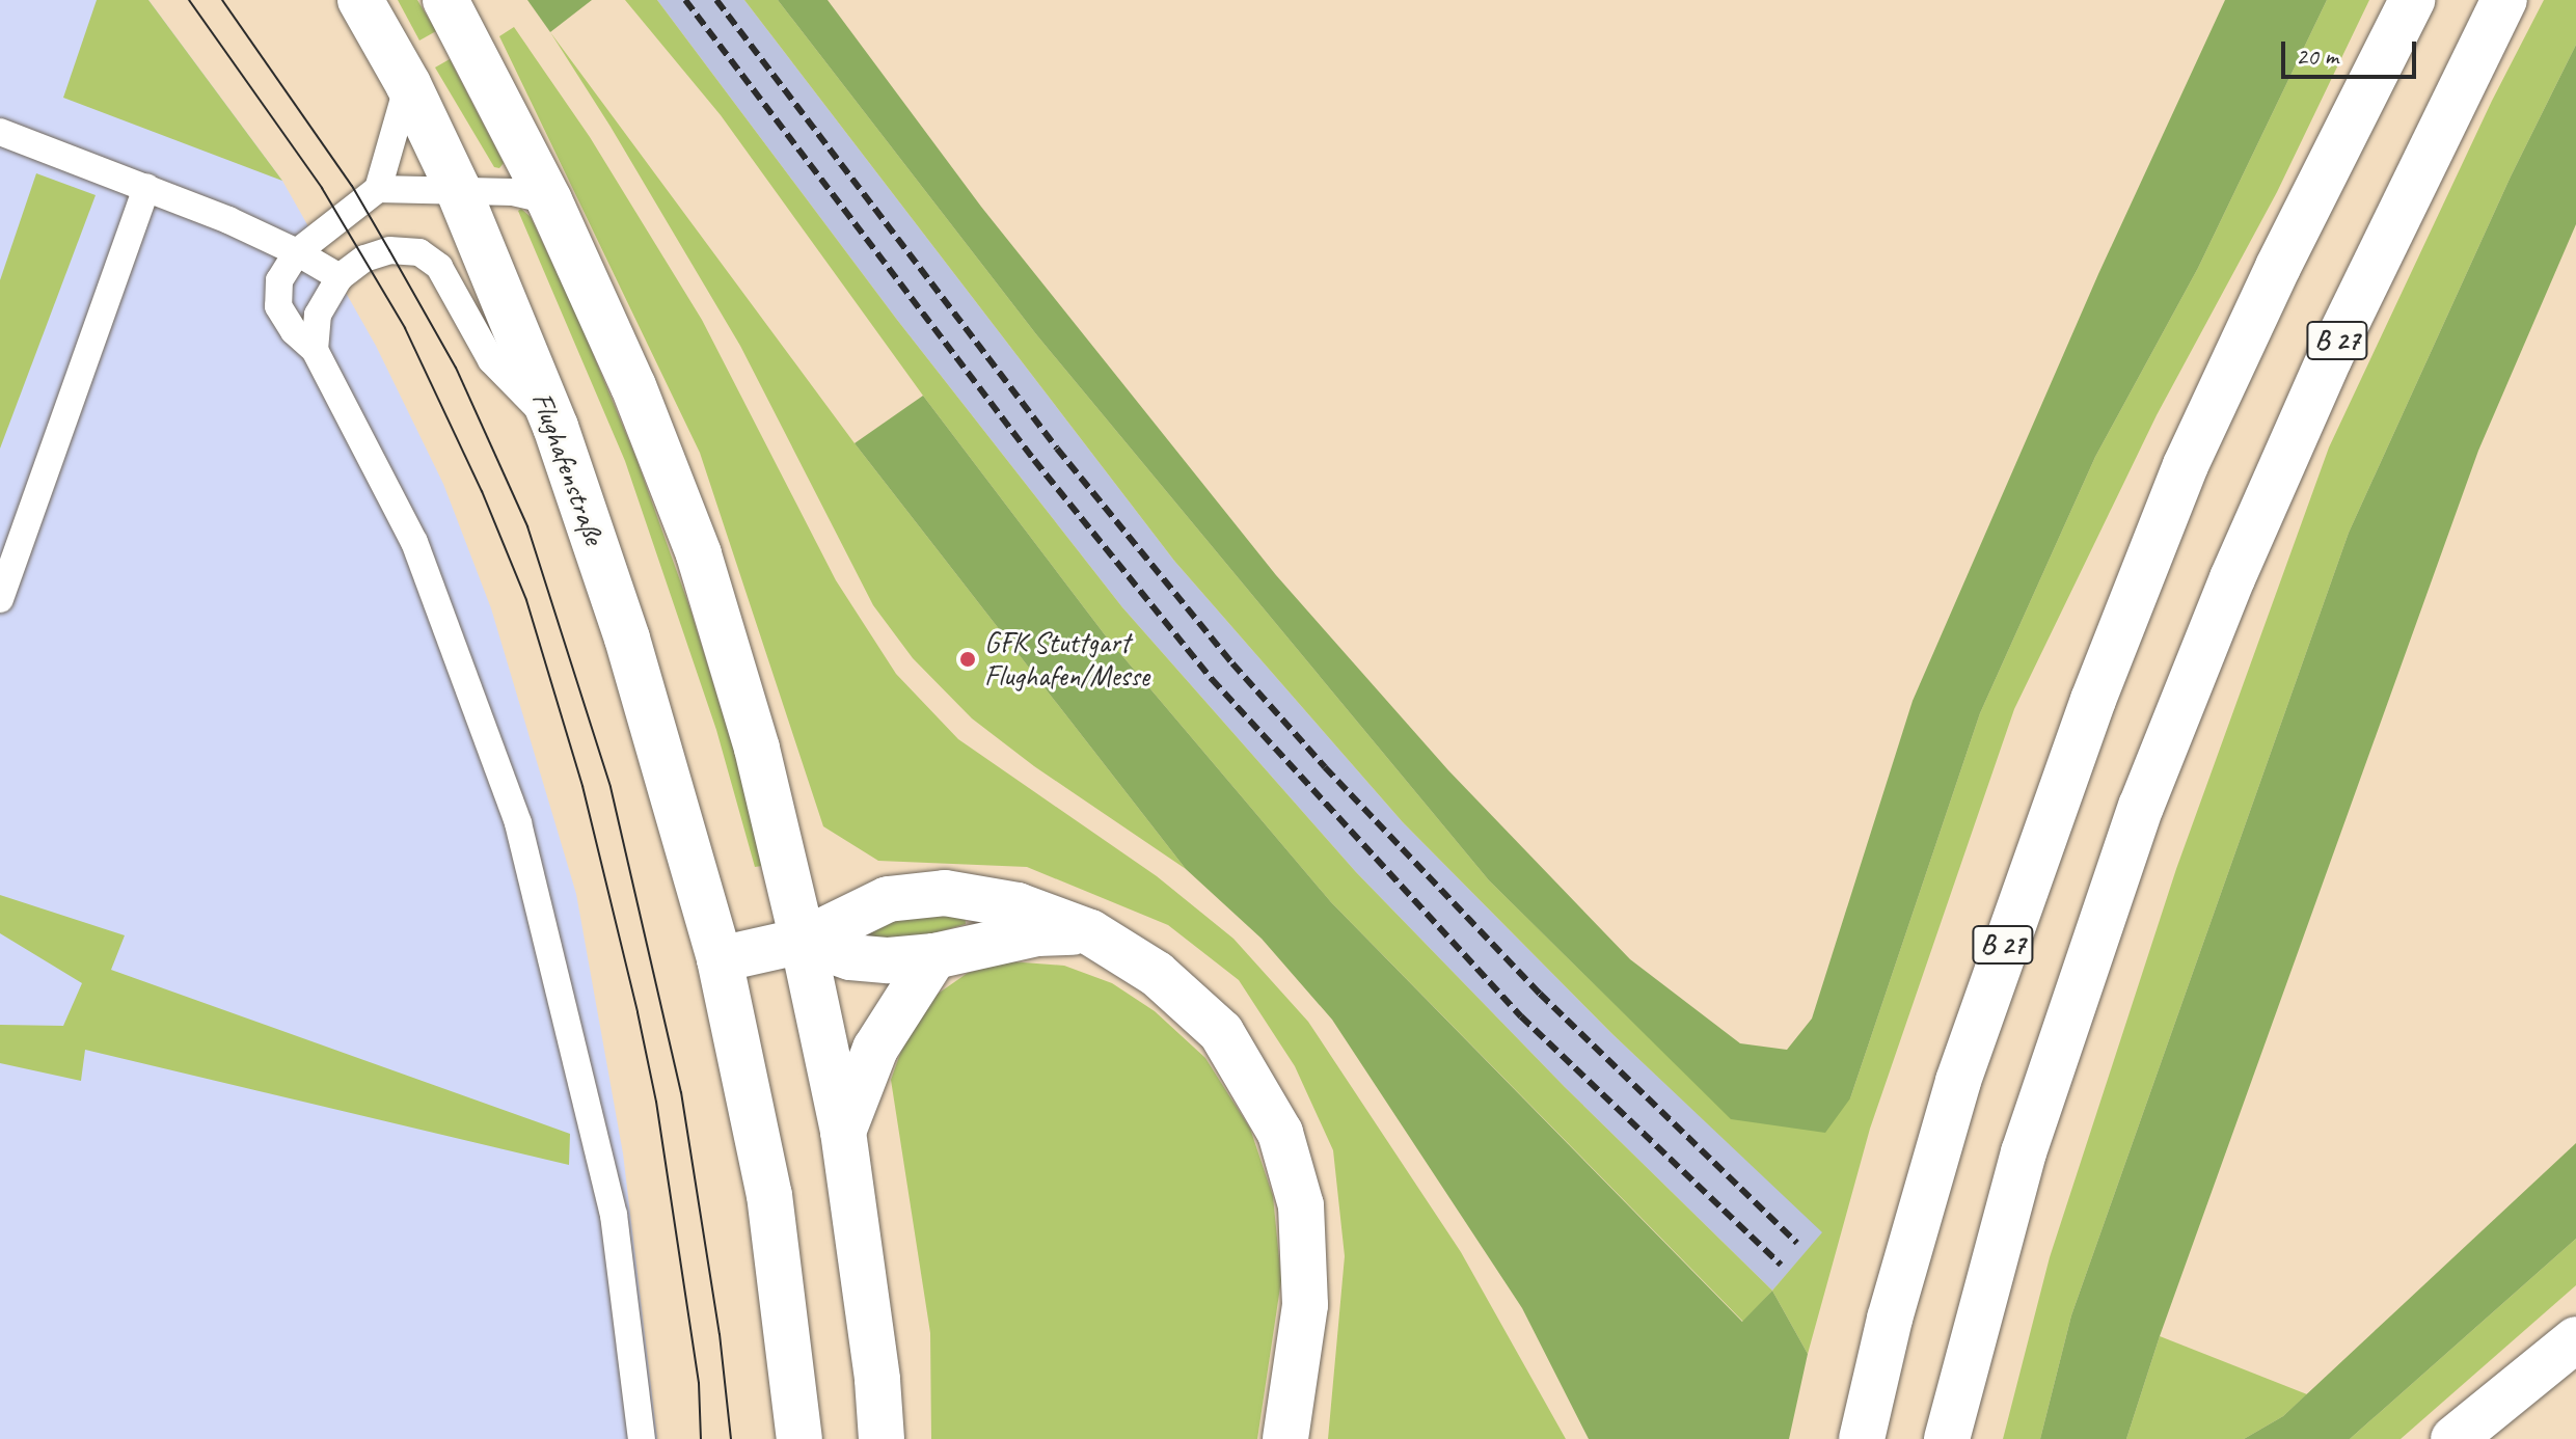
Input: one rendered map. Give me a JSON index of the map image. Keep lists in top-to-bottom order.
{
  "streets": {
    "main road": ["B 27", "Flughafenstraße"]
  },
  "places": ["GFK Stuttgart Flughafen/Messe"],
  "scale_bar": "20 m"
}
